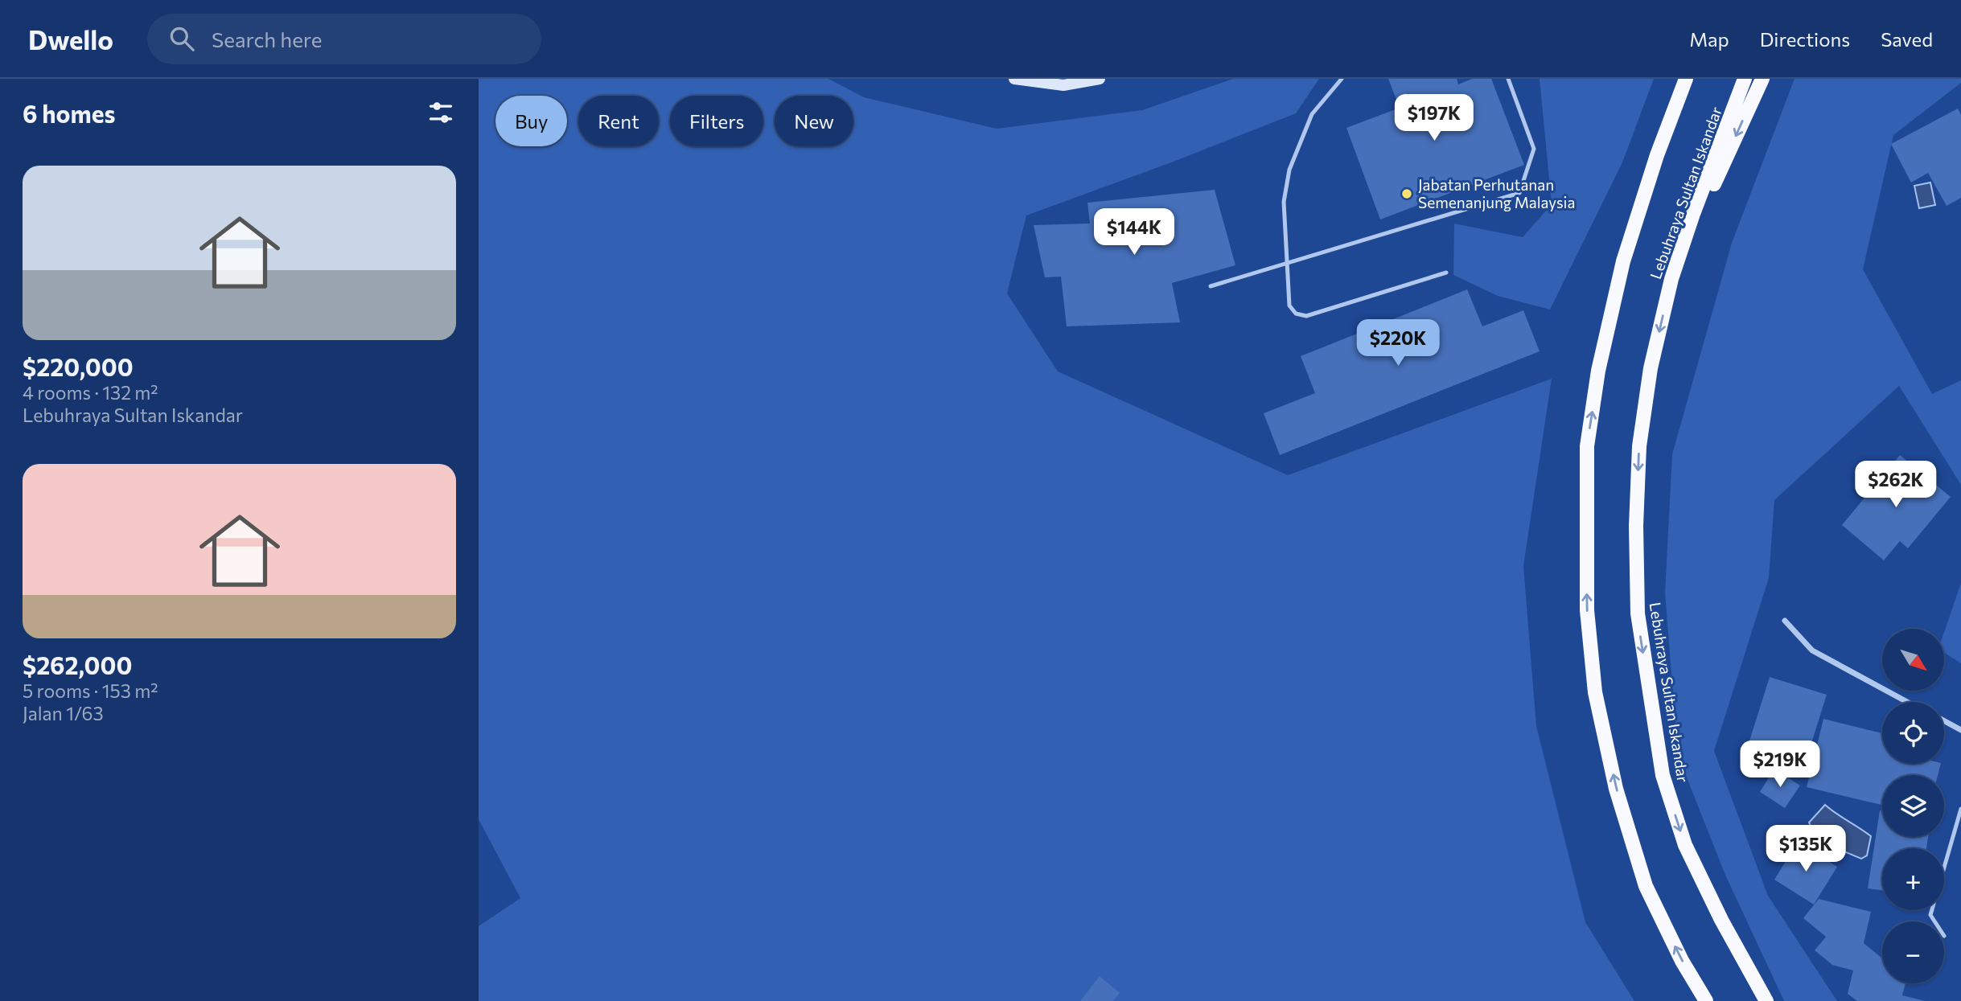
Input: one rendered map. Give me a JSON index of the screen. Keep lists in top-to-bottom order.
{
  "streets": {
    "main road": ["Lebuhraya Sultan Iskandar"]
  },
  "places": ["Jabatan Perhutanan Semenanjung Malaysia"],
  "north": "bottom right",
  "page": {
    "header": "Dwello",
    "search": "Search here",
    "nav": ["Map", "Directions", "Saved"],
    "heading": "6 homes",
    "price": [
      "$197K",
      "$144K",
      "$220K",
      "$262K",
      "$219K",
      "$135K"
    ],
    "chip": [
      "Buy",
      "Rent",
      "Filters",
      "New"
    ],
    "list": [
      {
        "name": "$220,000",
        "note": "4 rooms · 132 m² · Lebuhraya Sultan Iskandar"
      },
      {
        "name": "$262,000",
        "note": "5 rooms · 153 m² · Jalan 1/63"
      }
    ],
    "map_buttons": ["+", "−"]
  }
}
